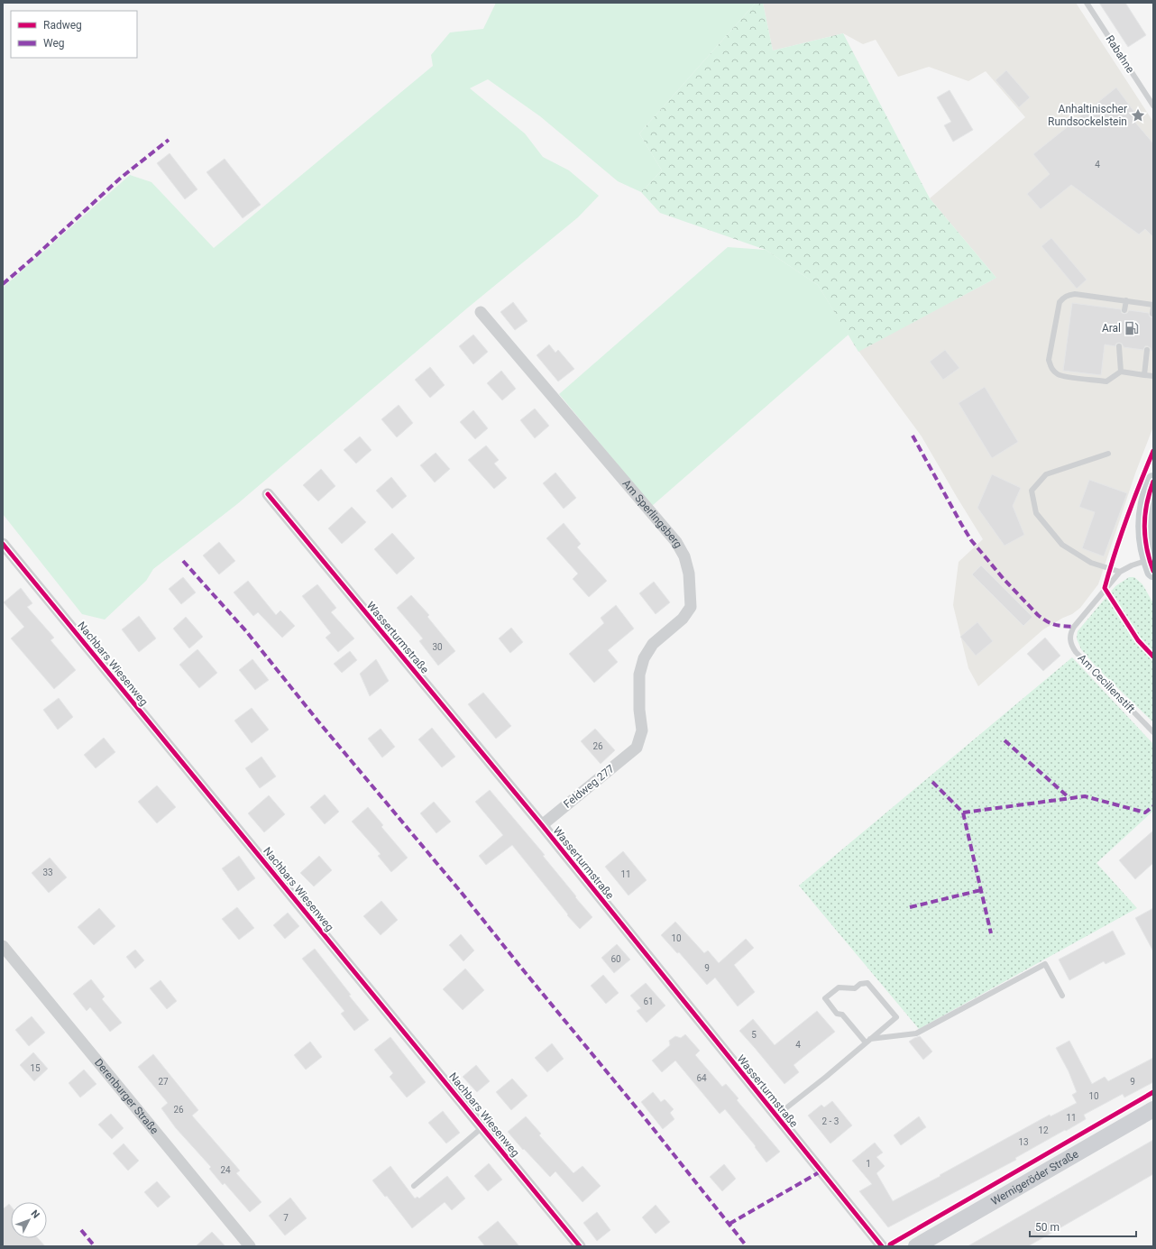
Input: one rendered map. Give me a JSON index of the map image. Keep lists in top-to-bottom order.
{
  "streets": {
    "street": [
      "Am Sperlingsberg",
      "Wasserturmstraße",
      "Nachbars Wiesenweg",
      "Feldweg 277",
      "Derenburger Straße",
      "Wernigeröder Straße"
    ],
    "lane": ["Rabahne", "Am Cecilienstift"]
  },
  "crossings": [
    ["Am Sperlingsberg", "Feldweg 277"],
    ["Wasserturmstraße", "Feldweg 277"]
  ],
  "places": {
    "place": ["Anhaltinischer Rundsockelstein"],
    "fuel station": ["Aral"]
  },
  "house_numbers": [
    "4",
    "30",
    "26",
    "33",
    "11",
    "10",
    "60",
    "9",
    "61",
    "5",
    "4",
    "15",
    "64",
    "27",
    "9",
    "10",
    "26",
    "11",
    "2 - 3",
    "12",
    "13",
    "1",
    "24",
    "7"
  ],
  "legend": ["Radweg", "Weg"],
  "scale_bar": "50 m",
  "north": "top right"
}
